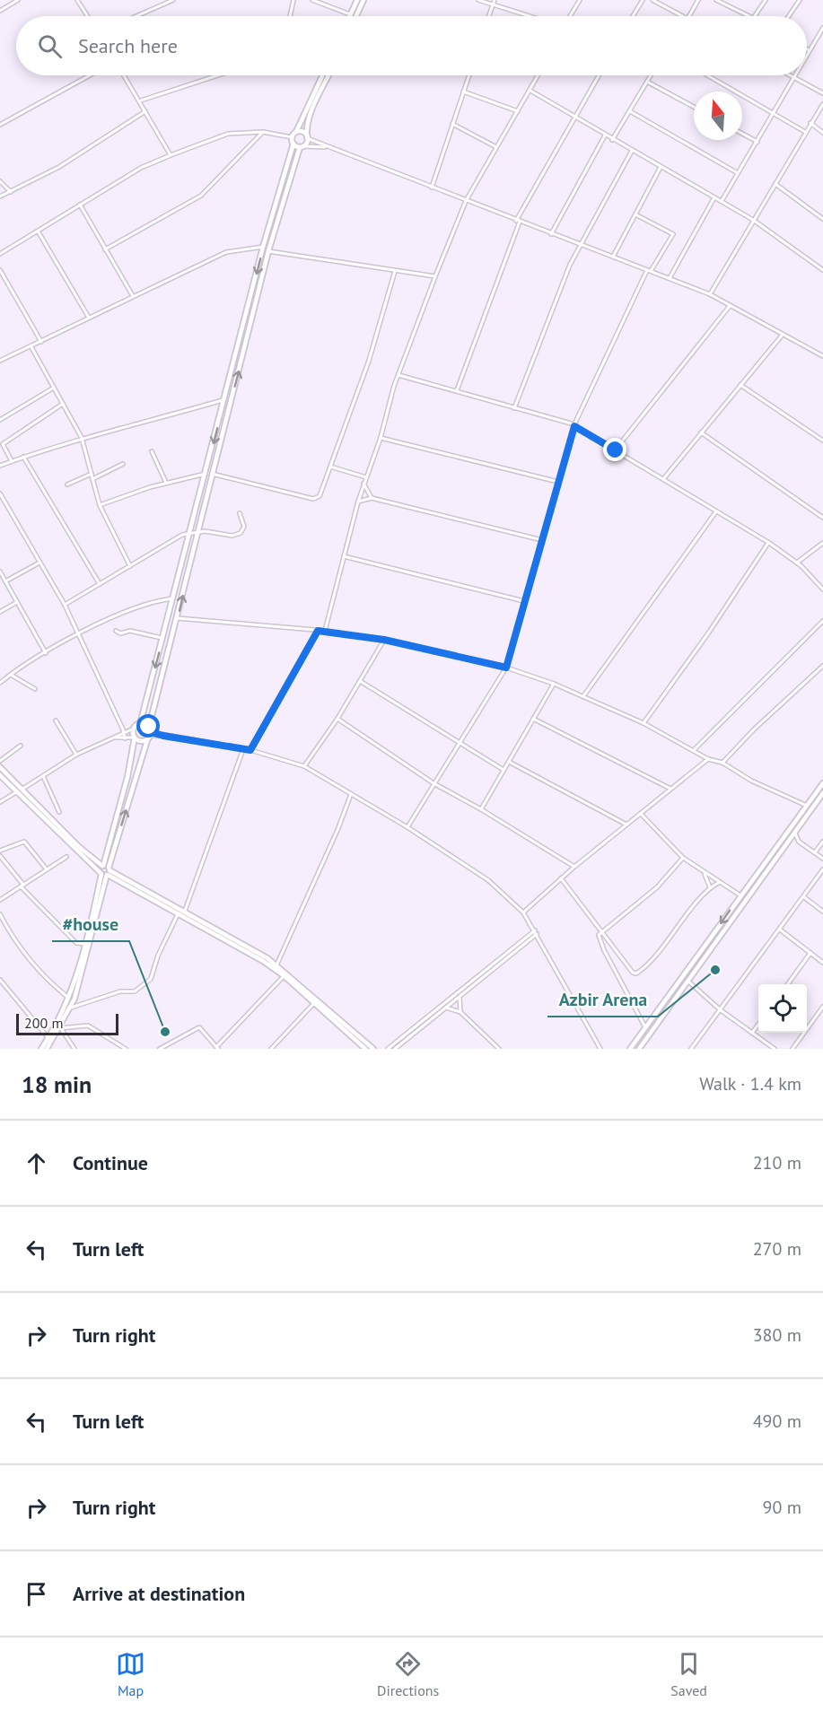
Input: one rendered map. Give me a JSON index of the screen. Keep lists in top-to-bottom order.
{
  "places": ["Azbir Arena", "#house"],
  "scale_bar": "200 m",
  "north": "top",
  "page": {
    "search": "Search here",
    "scale": "200 m",
    "heading": ["18 min", "Walk · 1.4 km"],
    "list": [
      ["Continue", "210 m"],
      ["Turn left", "270 m"],
      ["Turn right", "380 m"],
      ["Turn left", "490 m"],
      ["Turn right", "90 m"],
      "Arrive at destination"
    ],
    "nav": ["Map", "Directions", "Saved"]
  }
}
